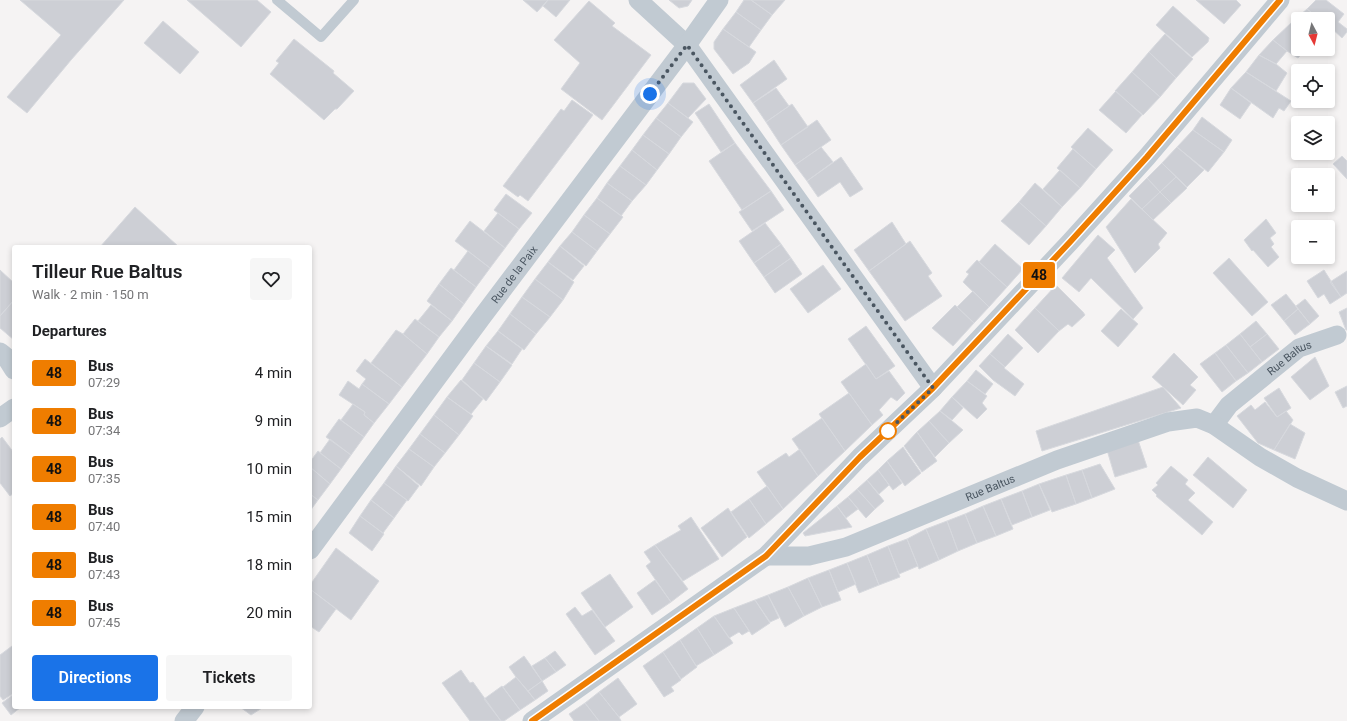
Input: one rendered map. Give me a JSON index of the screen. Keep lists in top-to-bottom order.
{
  "streets": {
    "street": ["Rue de la Paix", "Rue Baltus"]
  },
  "lines": ["bus line 48"],
  "north": "bottom",
  "page": {
    "on_map": "48",
    "map_buttons": ["+", "−"],
    "heading": [
      ["Tilleur Rue Baltus", "Walk · 2 min · 150 m"],
      "Departures"
    ],
    "list": [
      {
        "mark": "48",
        "name": "Bus",
        "note": "07:29",
        "value": "4 min"
      },
      {
        "mark": "48",
        "name": "Bus",
        "note": "07:34",
        "value": "9 min"
      },
      {
        "mark": "48",
        "name": "Bus",
        "note": "07:35",
        "value": "10 min"
      },
      {
        "mark": "48",
        "name": "Bus",
        "note": "07:40",
        "value": "15 min"
      },
      {
        "mark": "48",
        "name": "Bus",
        "note": "07:43",
        "value": "18 min"
      },
      {
        "mark": "48",
        "name": "Bus",
        "note": "07:45",
        "value": "20 min"
      }
    ],
    "buttons": ["Directions", "Tickets"]
  }
}
